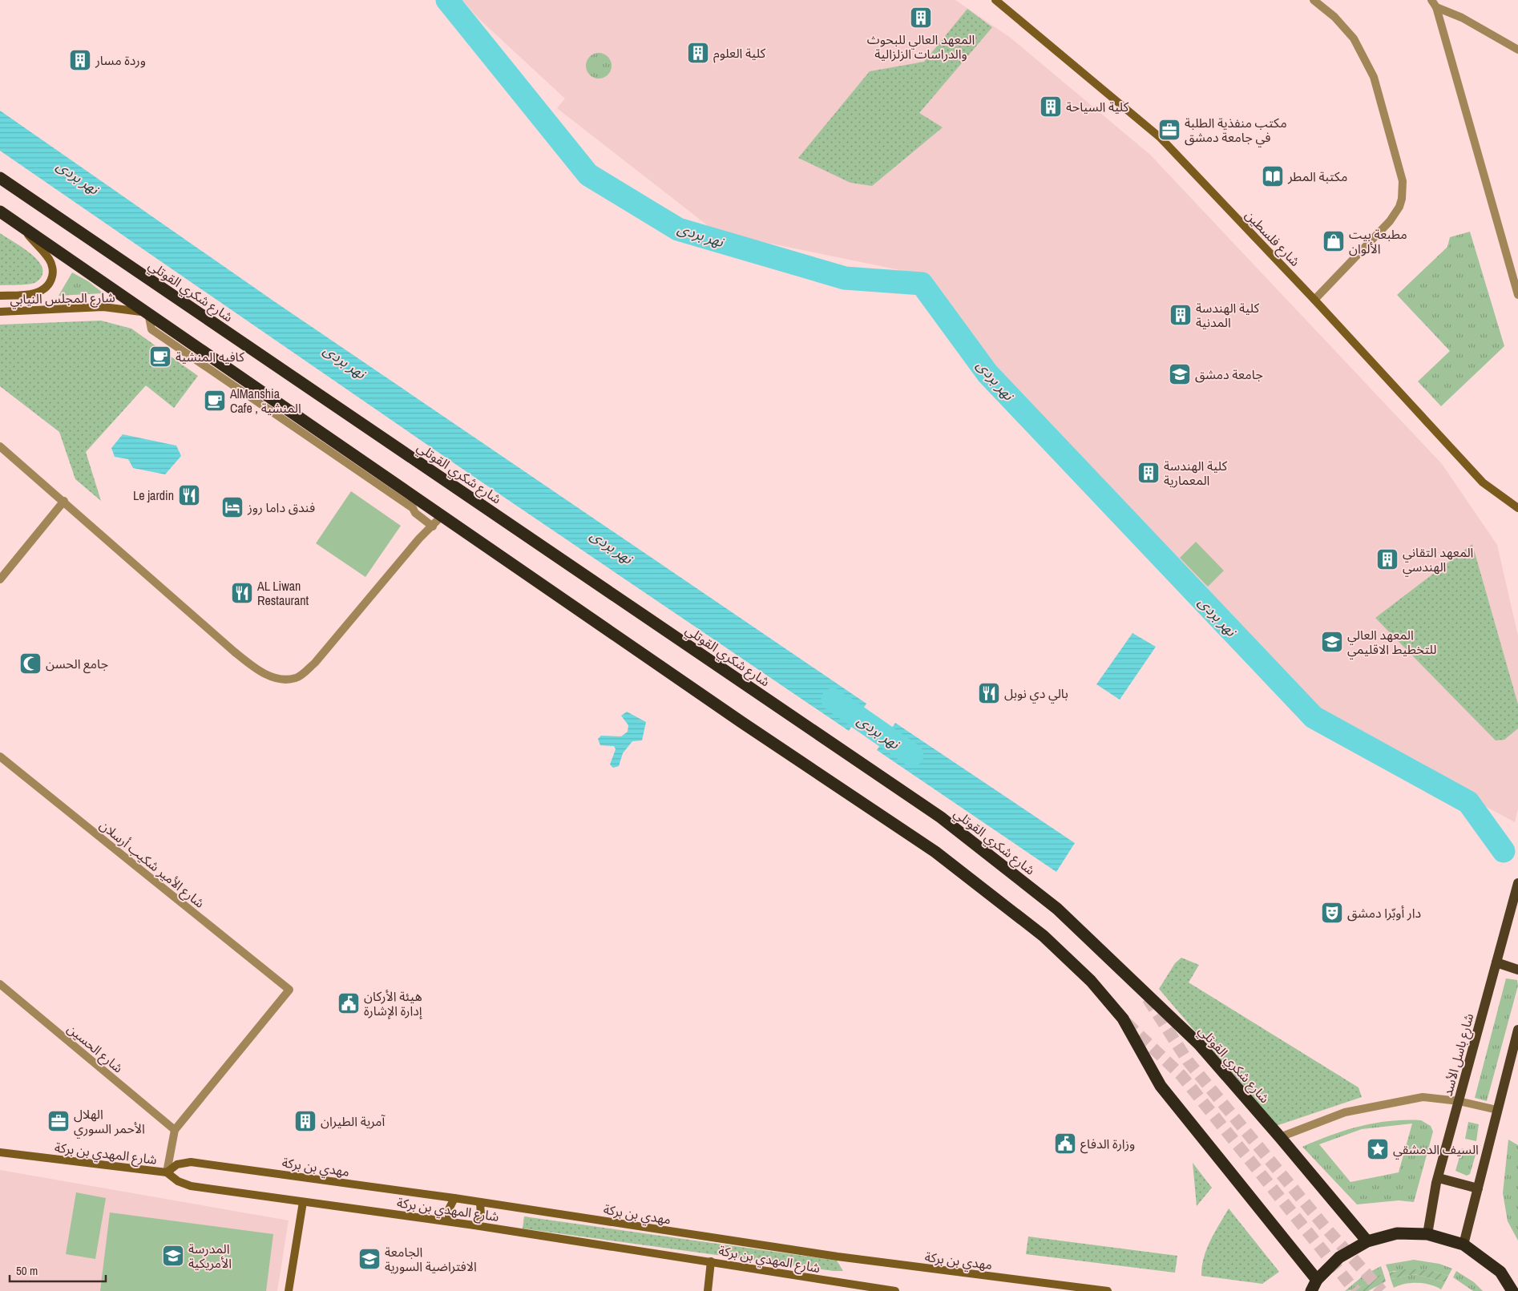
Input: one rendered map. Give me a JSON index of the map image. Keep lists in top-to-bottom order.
{
  "streets": {
    "highway": ["شارع شكري القوتلي"],
    "main road": [
      "شارع فلسطين",
      "شارع المجلس النيابي",
      "شارع باسل الأسد",
      "شارع المهدي بن بركة",
      "مهدي بن بركة"
    ],
    "street": ["شارع الأمير شكيب أرسلان", "شارع الحسين"]
  },
  "crossings": [
    ["شارع الأمير شكيب أرسلان", "شارع الحسين"],
    ["شارع المهدي بن بركة", "مهدي بن بركة"]
  ],
  "water": ["نهر بردى"],
  "places": {
    "building": [
      "المعهد العالي للبحوث والدراسات الزلزالية",
      "كلية العلوم",
      "وردة مسار",
      "كلية السياحة",
      "كلية الهندسة المدنية",
      "كلية الهندسة المعمارية",
      "المعهد التقاني الهندسي",
      "آمرية الطيران"
    ],
    "office": ["مكتب منفذية الطلبة في جامعة دمشق", "الهلال الأحمر السوري"],
    "library": ["مكتبة المطر"],
    "shop": ["مطبعة بيت الألوان"],
    "cafe": ["كافيه المنشية", "AlManshia Cafe , المنشية"],
    "school or university": [
      "جامعة دمشق",
      "المعهد العالي للتخطيط الاقليمي",
      "المدرسة الأمريكية",
      "الجامعة الافتراضية السورية"
    ],
    "restaurant": ["Le jardin", "AL Liwan Restaurant", "بالي دي نوبل"],
    "hotel": ["فندق داما روز"],
    "mosque": ["جامع الحسن"],
    "theatre": ["دار أوبّرا دمشق"],
    "public building": ["هيئة الأركان إدارة الإشارة", "وزارة الدفاع"],
    "place": ["السيف الدمشقي"]
  },
  "scale_bar": "50 m"
}
